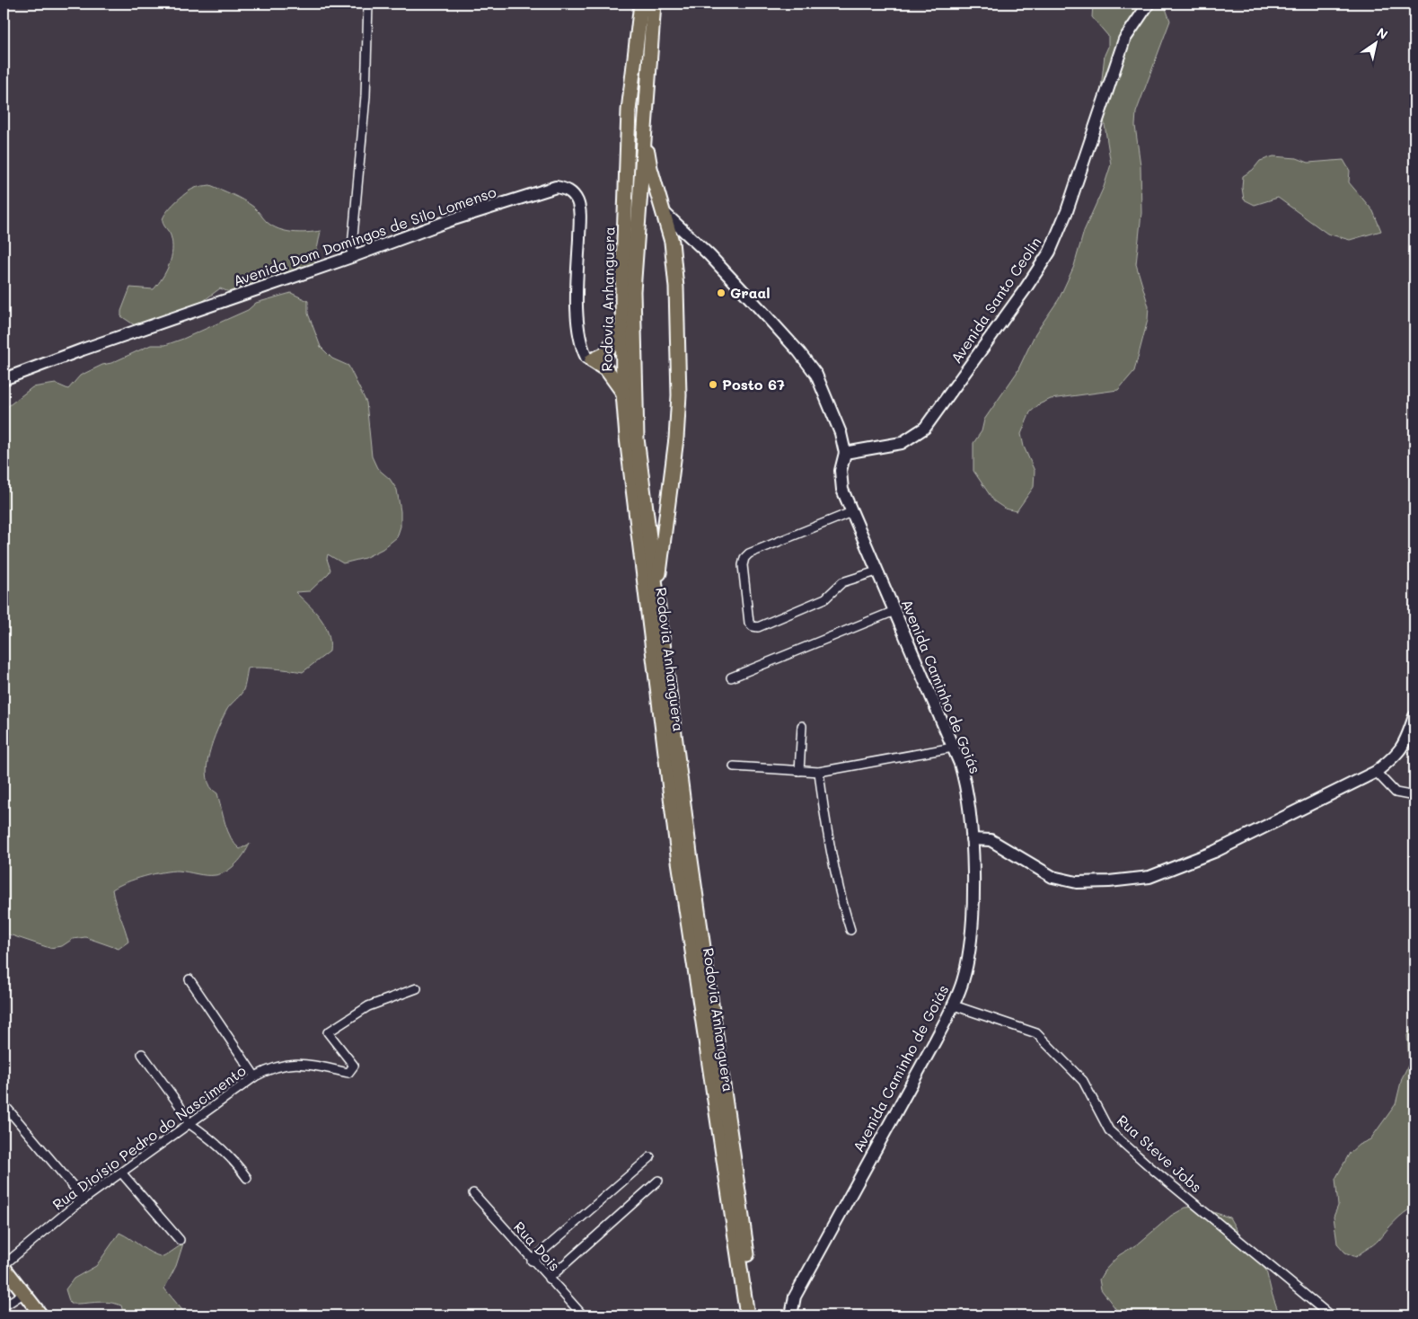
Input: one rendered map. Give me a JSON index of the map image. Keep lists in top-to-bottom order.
{
  "streets": {
    "highway": ["Rodovia Anhanguera"],
    "street": [
      "Avenida Dom Domingos de Silo Lomenso",
      "Avenida Santo Ceolin",
      "Avenida Caminho de Goiás",
      "Rua Dioísio Pedro do Nascimento",
      "Rua Steve Jobs",
      "Rua Dois"
    ]
  },
  "crossings": [
    ["Avenida Santo Ceolin", "Avenida Caminho de Goiás"],
    ["Avenida Caminho de Goiás", "Rua Steve Jobs"]
  ],
  "places": ["Graal", "Posto 67"],
  "north": "top right"
}
